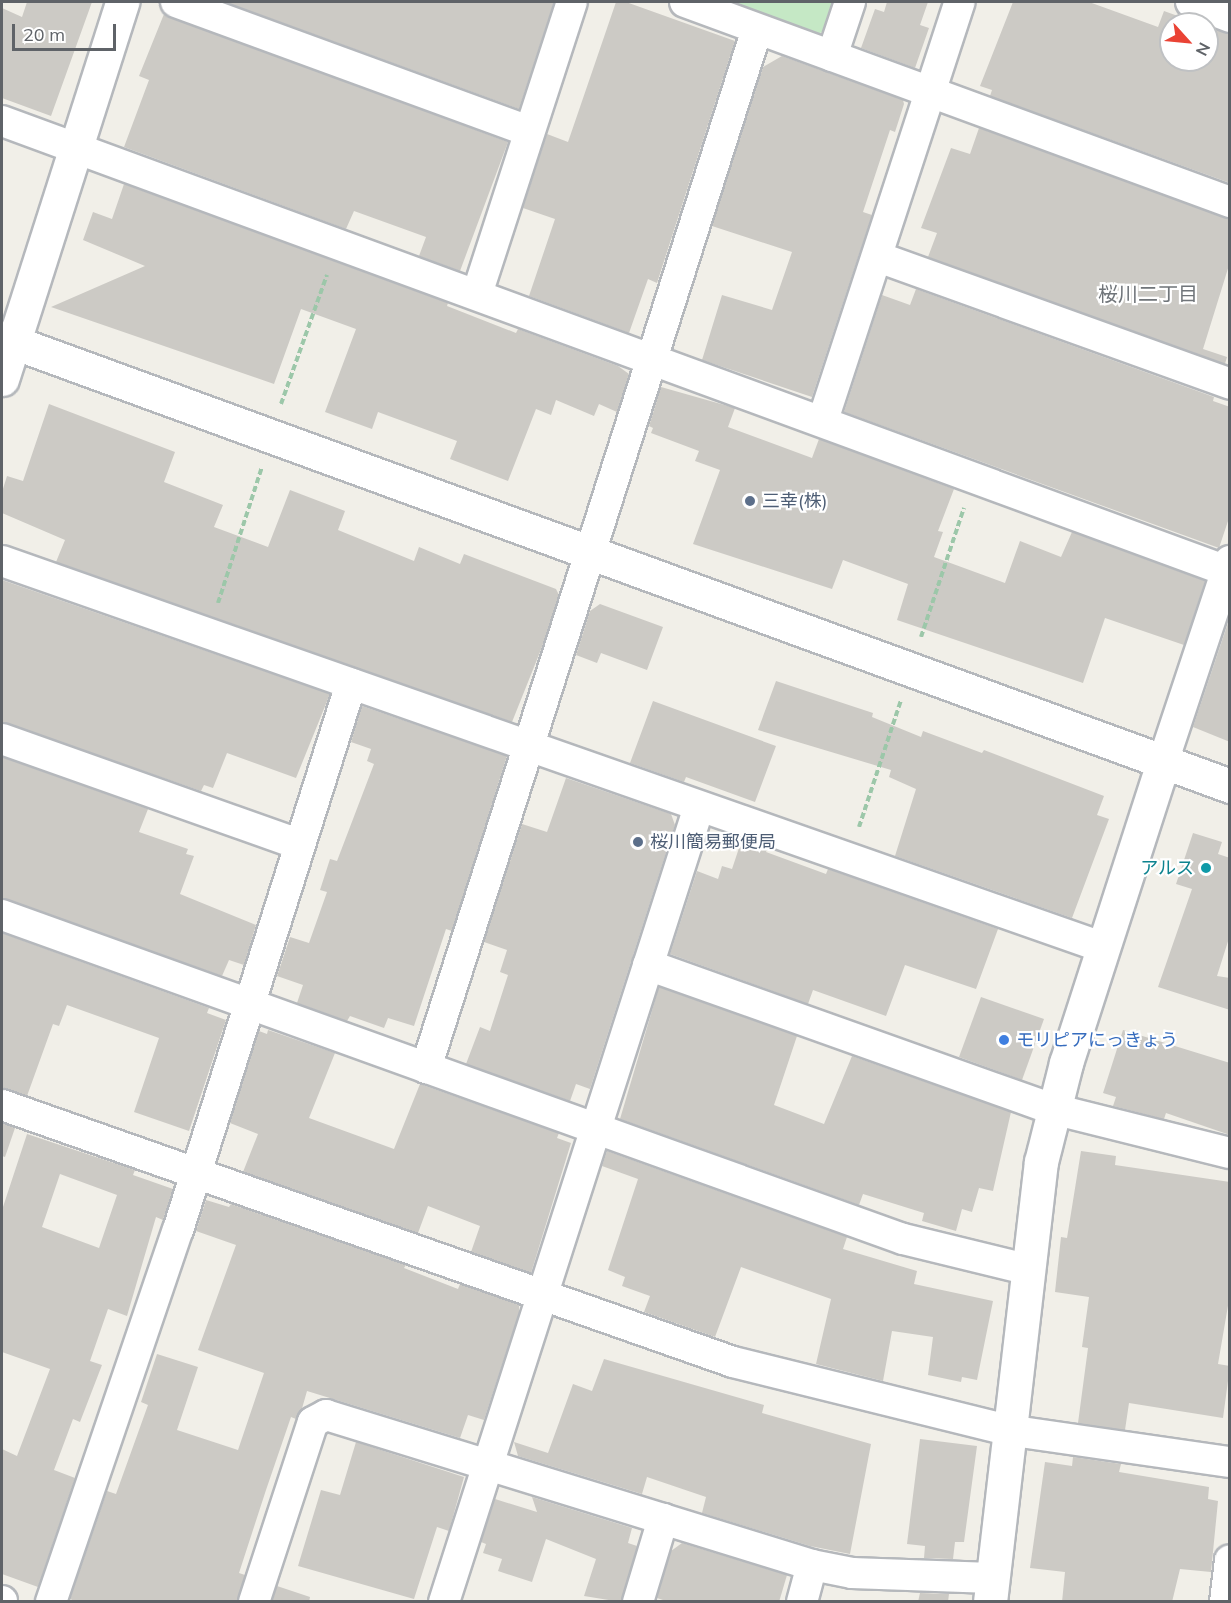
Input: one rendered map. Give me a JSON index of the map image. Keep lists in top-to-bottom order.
{
  "districts": ["桜川二丁目"],
  "places": [
    "三幸(株)",
    "桜川簡易郵便局",
    "アルス",
    "モリピアにっきょう"
  ],
  "scale_bar": "20 m",
  "north": "bottom right"
}
